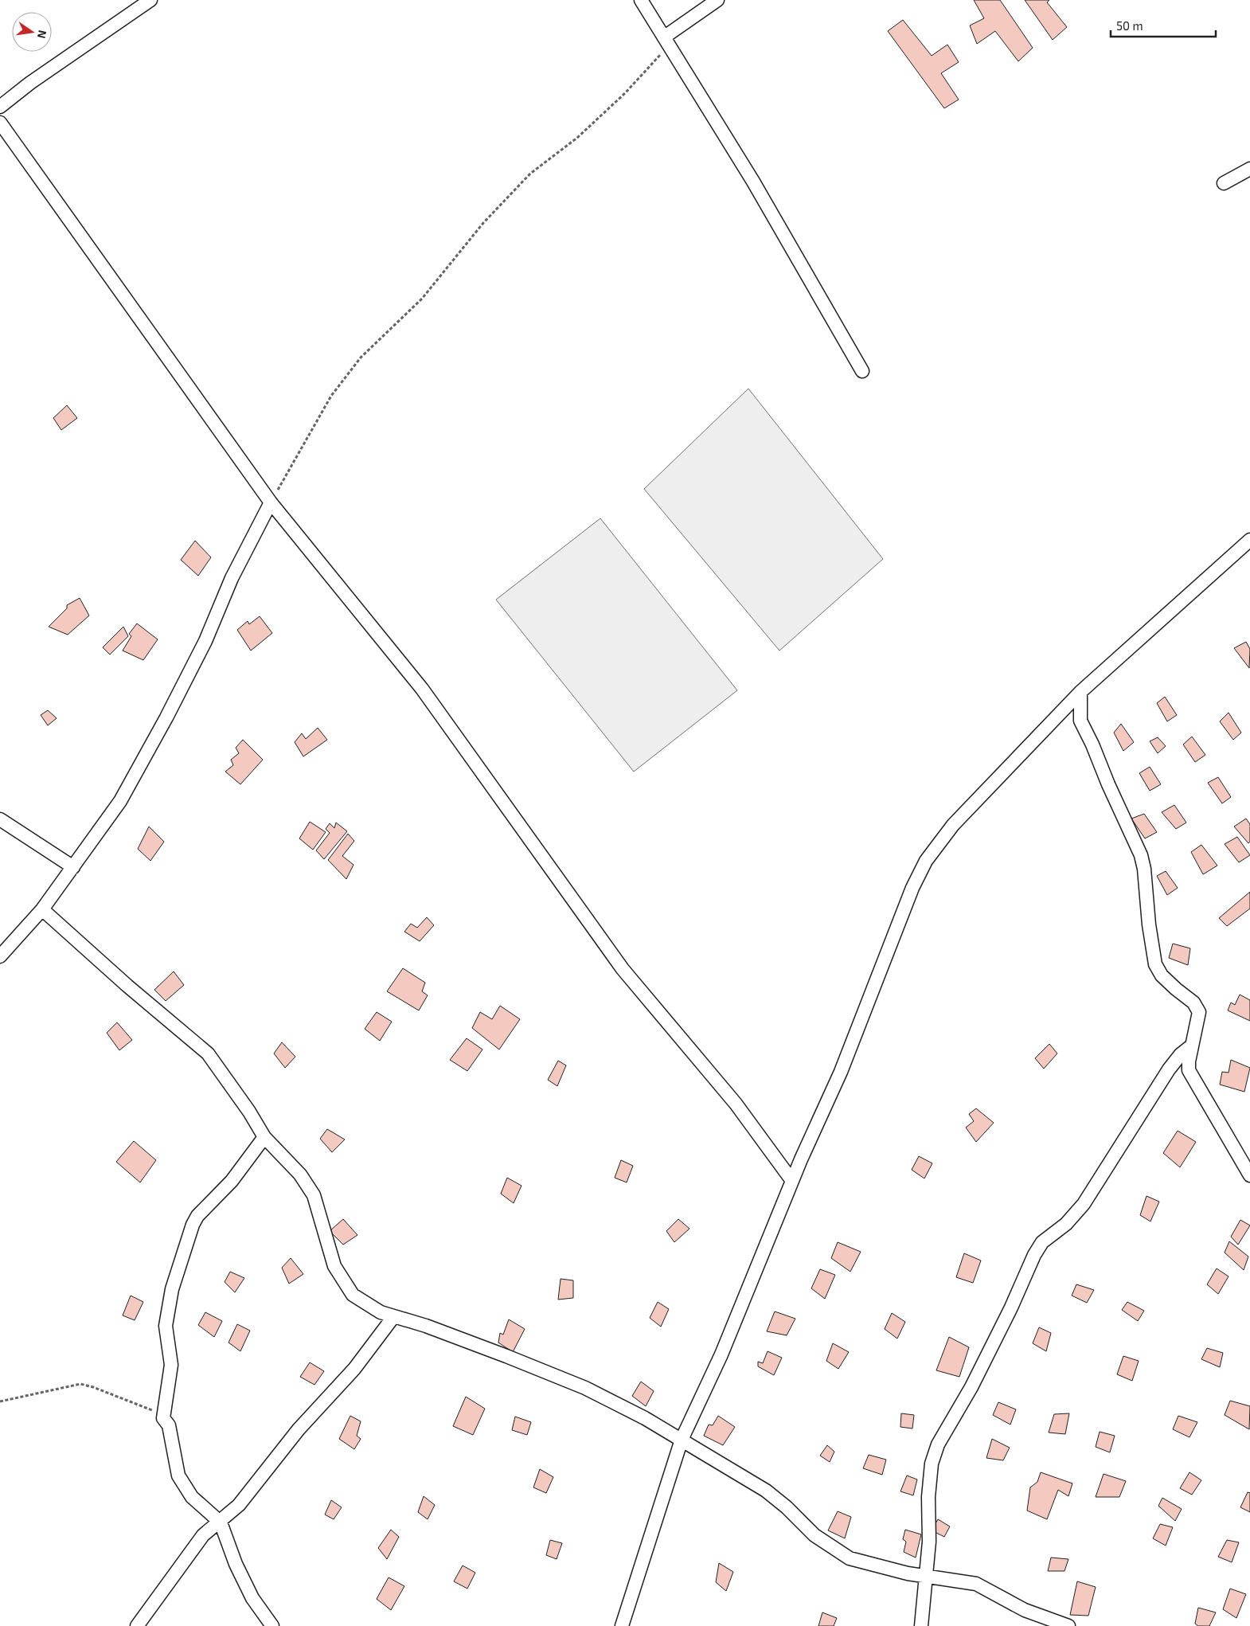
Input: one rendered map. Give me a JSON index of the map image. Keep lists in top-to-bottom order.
{
  "scale_bar": "50 m",
  "north": "right"
}
